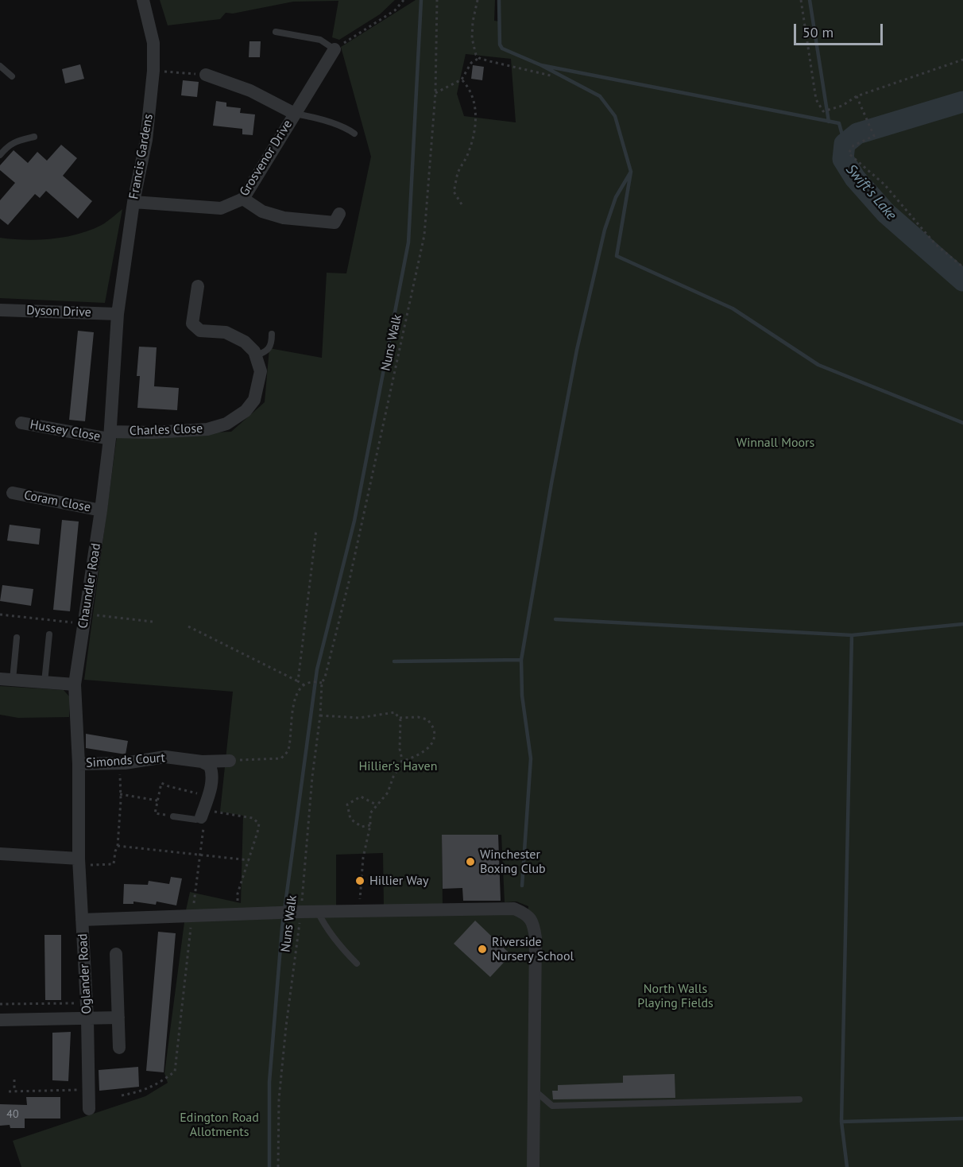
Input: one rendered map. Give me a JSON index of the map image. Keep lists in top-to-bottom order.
{
  "streets": {
    "street": [
      "Francis Gardens",
      "Grosvenor Drive",
      "Dyson Drive",
      "Charles Close",
      "Hussey Close",
      "Coram Close",
      "Chaundler Road",
      "Simonds Court",
      "Oglander Road"
    ],
    "path": ["Nuns Walk"]
  },
  "crossings": [
    ["Francis Gardens", "Grosvenor Drive"],
    ["Francis Gardens", "Dyson Drive"],
    ["Francis Gardens", "Chaundler Road"],
    ["Dyson Drive", "Chaundler Road"],
    ["Charles Close", "Hussey Close"],
    ["Charles Close", "Chaundler Road"],
    ["Hussey Close", "Chaundler Road"],
    ["Coram Close", "Chaundler Road"],
    ["Chaundler Road", "Simonds Court"],
    ["Chaundler Road", "Oglander Road"]
  ],
  "water": ["Swift's Lake"],
  "parks": [
    "Winnall Moors",
    "Hillier's Haven",
    "North Walls Playing Fields",
    "Edington Road Allotments"
  ],
  "places": ["Winchester Boxing Club", "Hillier Way", "Riverside Nursery School"],
  "house_numbers": ["40"],
  "scale_bar": "50 m"
}
